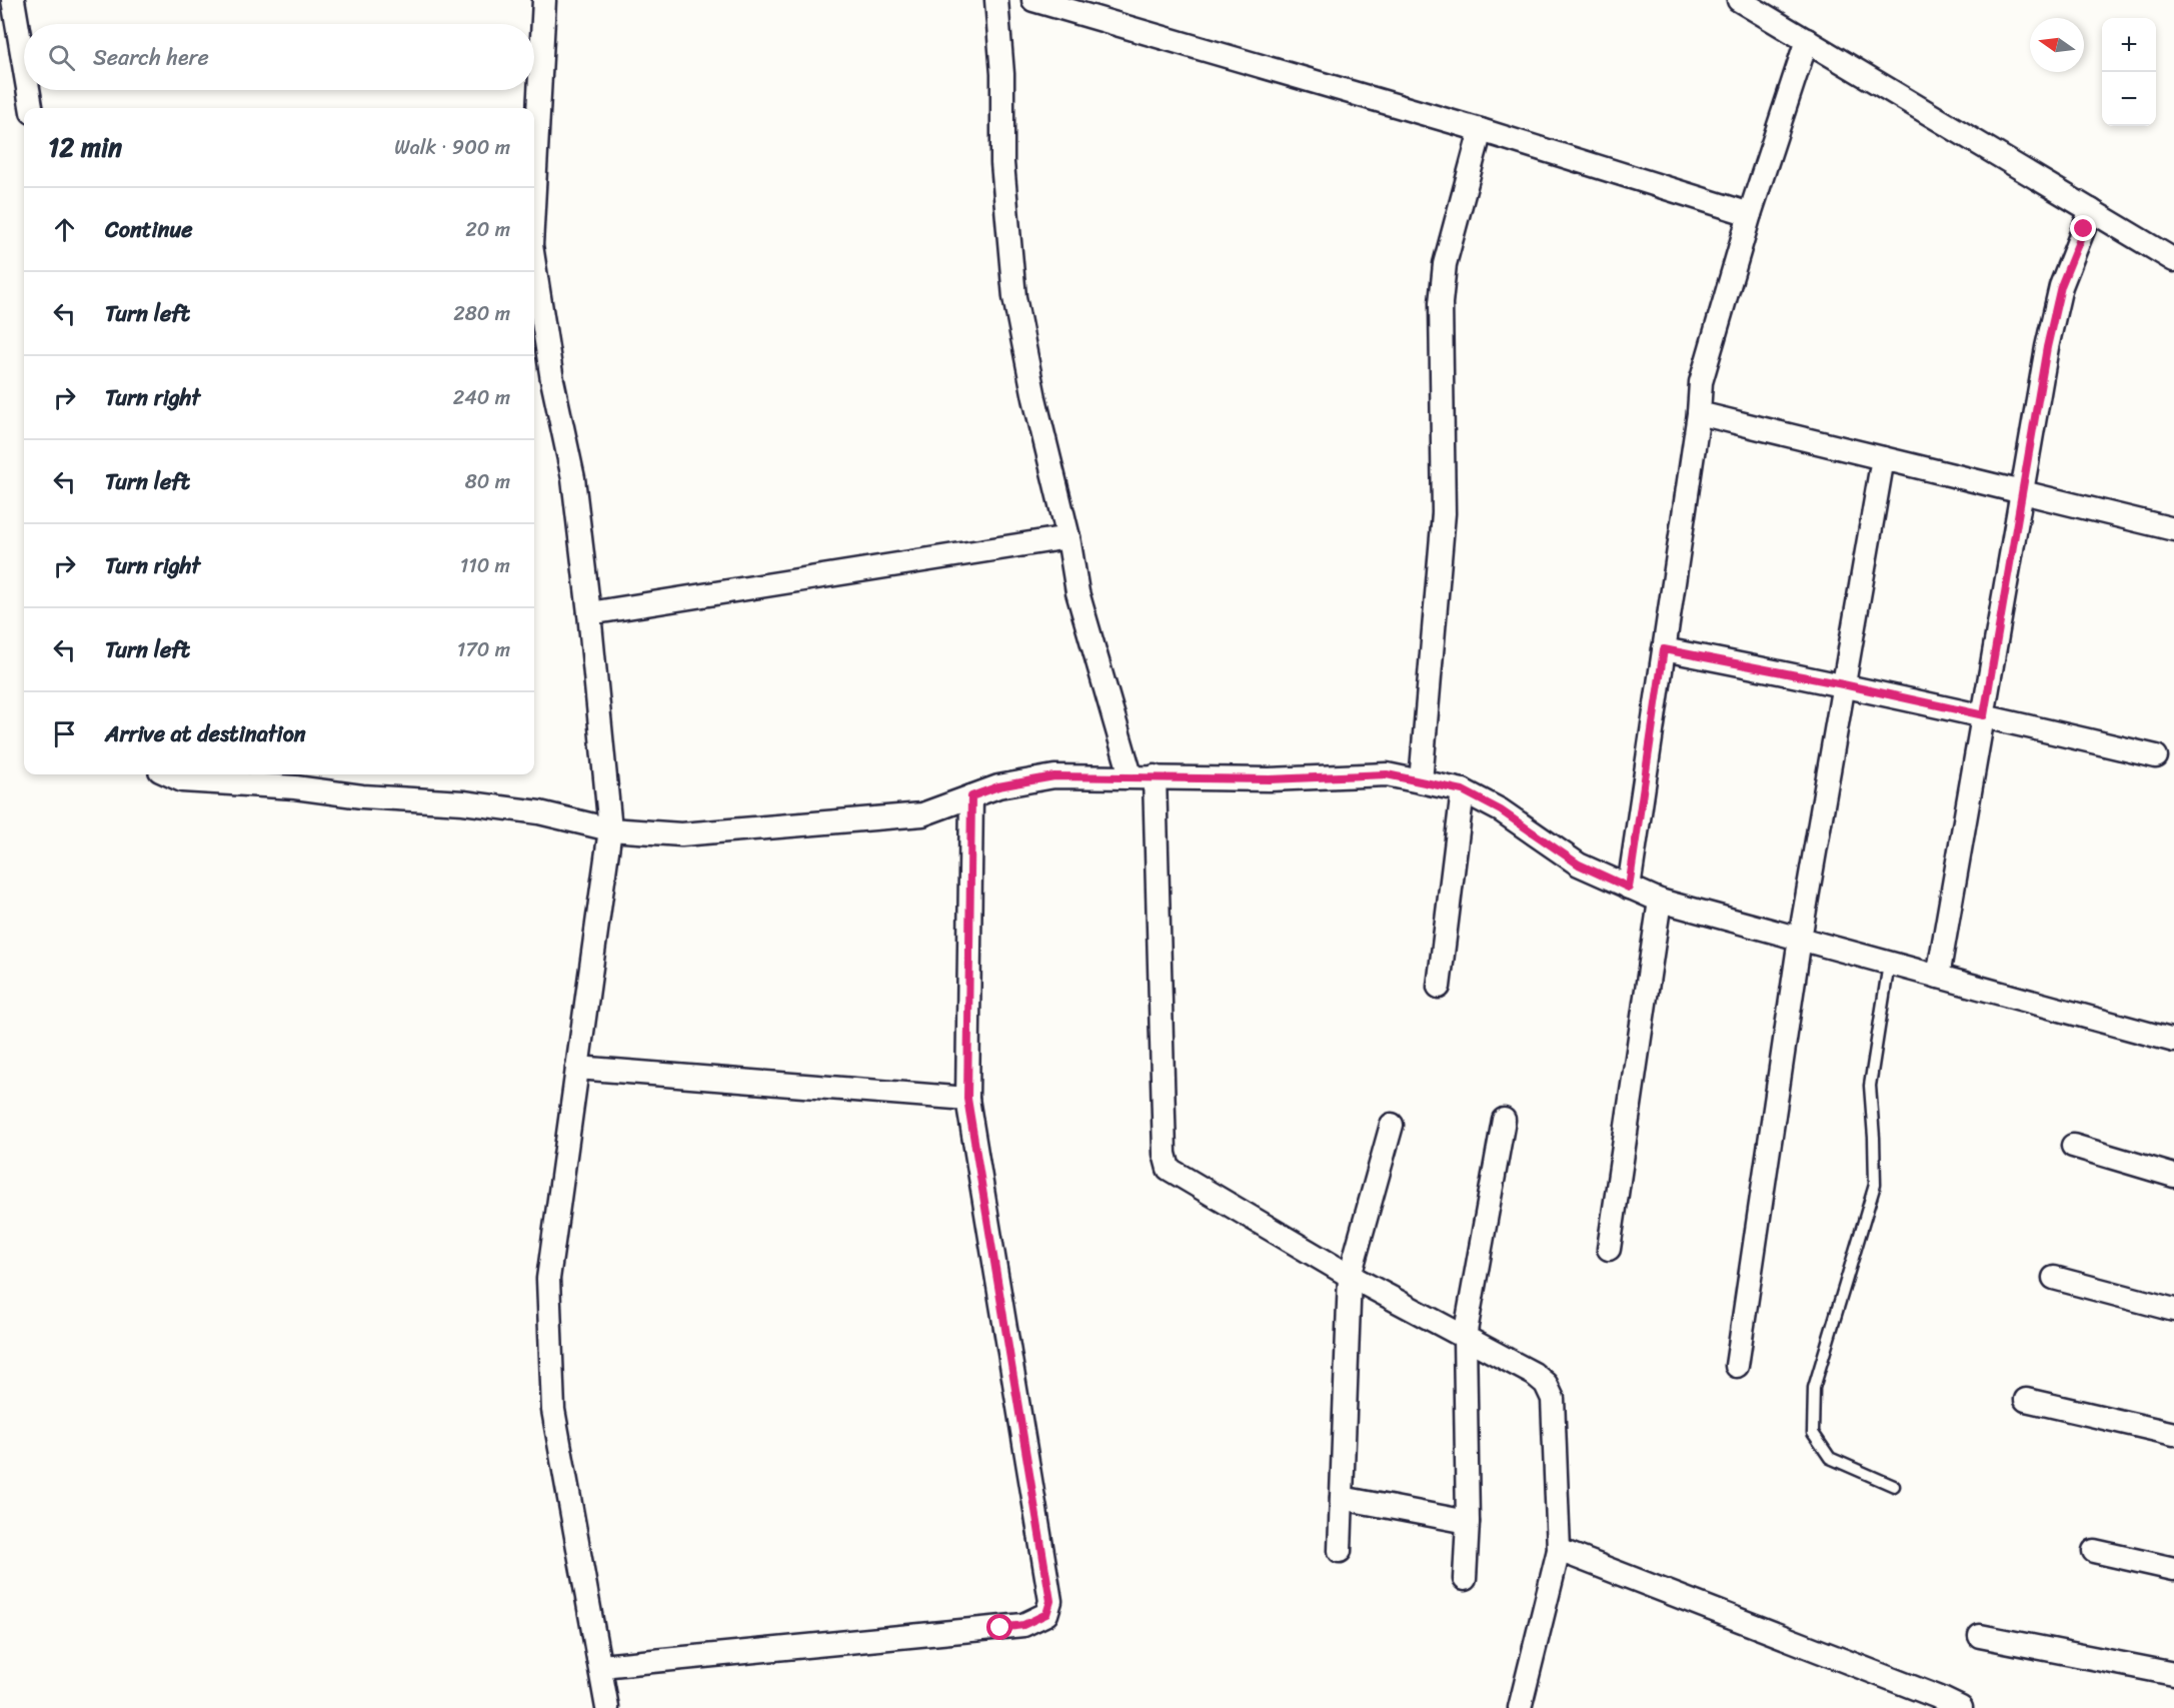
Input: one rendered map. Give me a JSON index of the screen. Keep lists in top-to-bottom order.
{
  "north": "left",
  "page": {
    "map_buttons": ["+", "−"],
    "search": "Search here",
    "heading": ["12 min", "Walk · 900 m"],
    "list": [
      ["Continue", "20 m"],
      ["Turn left", "280 m"],
      ["Turn right", "240 m"],
      ["Turn left", "80 m"],
      ["Turn right", "110 m"],
      ["Turn left", "170 m"],
      "Arrive at destination"
    ]
  }
}
